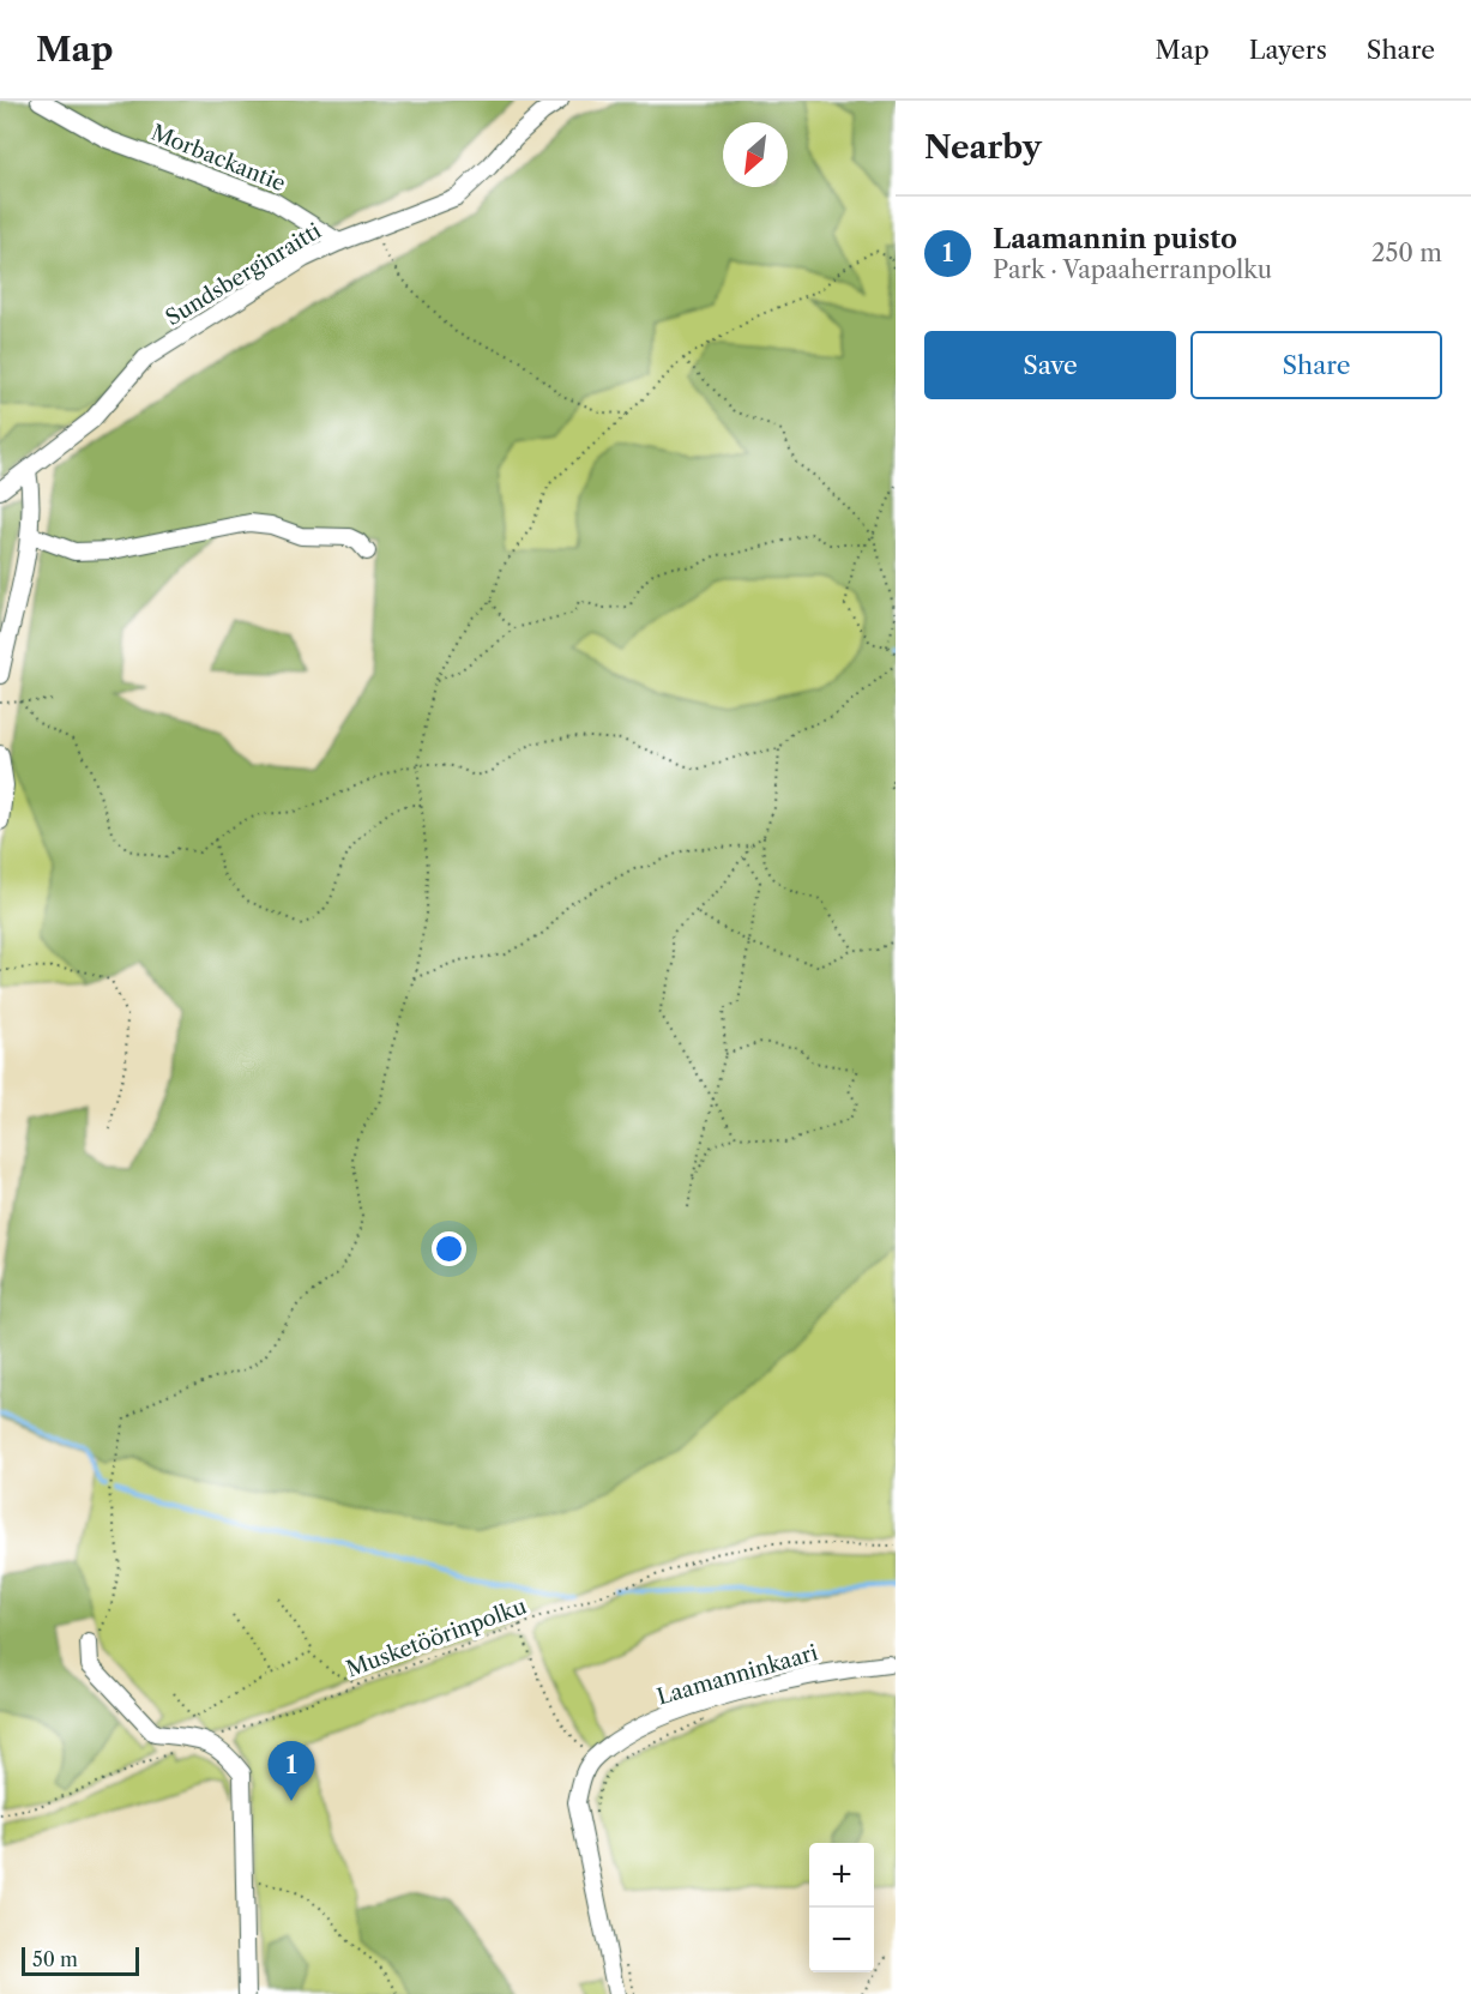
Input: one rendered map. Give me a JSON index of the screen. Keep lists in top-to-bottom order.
{
  "streets": {
    "street": ["Morbackantie", "Sundsberginraitti", "Laamanninkaari"],
    "path": ["Musketöörinpolku"]
  },
  "crossings": [
    ["Morbackantie", "Sundsberginraitti"]
  ],
  "scale_bar": "50 m",
  "north": "bottom left",
  "page": {
    "header": "Map",
    "nav": ["Map", "Layers", "Share"],
    "heading": "Nearby",
    "list": [
      {
        "mark": "1",
        "name": "Laamannin puisto",
        "note": "Park · Vapaaherranpolku",
        "value": "250 m"
      }
    ],
    "buttons": ["Save", "Share"],
    "pins": "1",
    "map_buttons": ["+", "−"],
    "scale": "50 m"
  }
}
